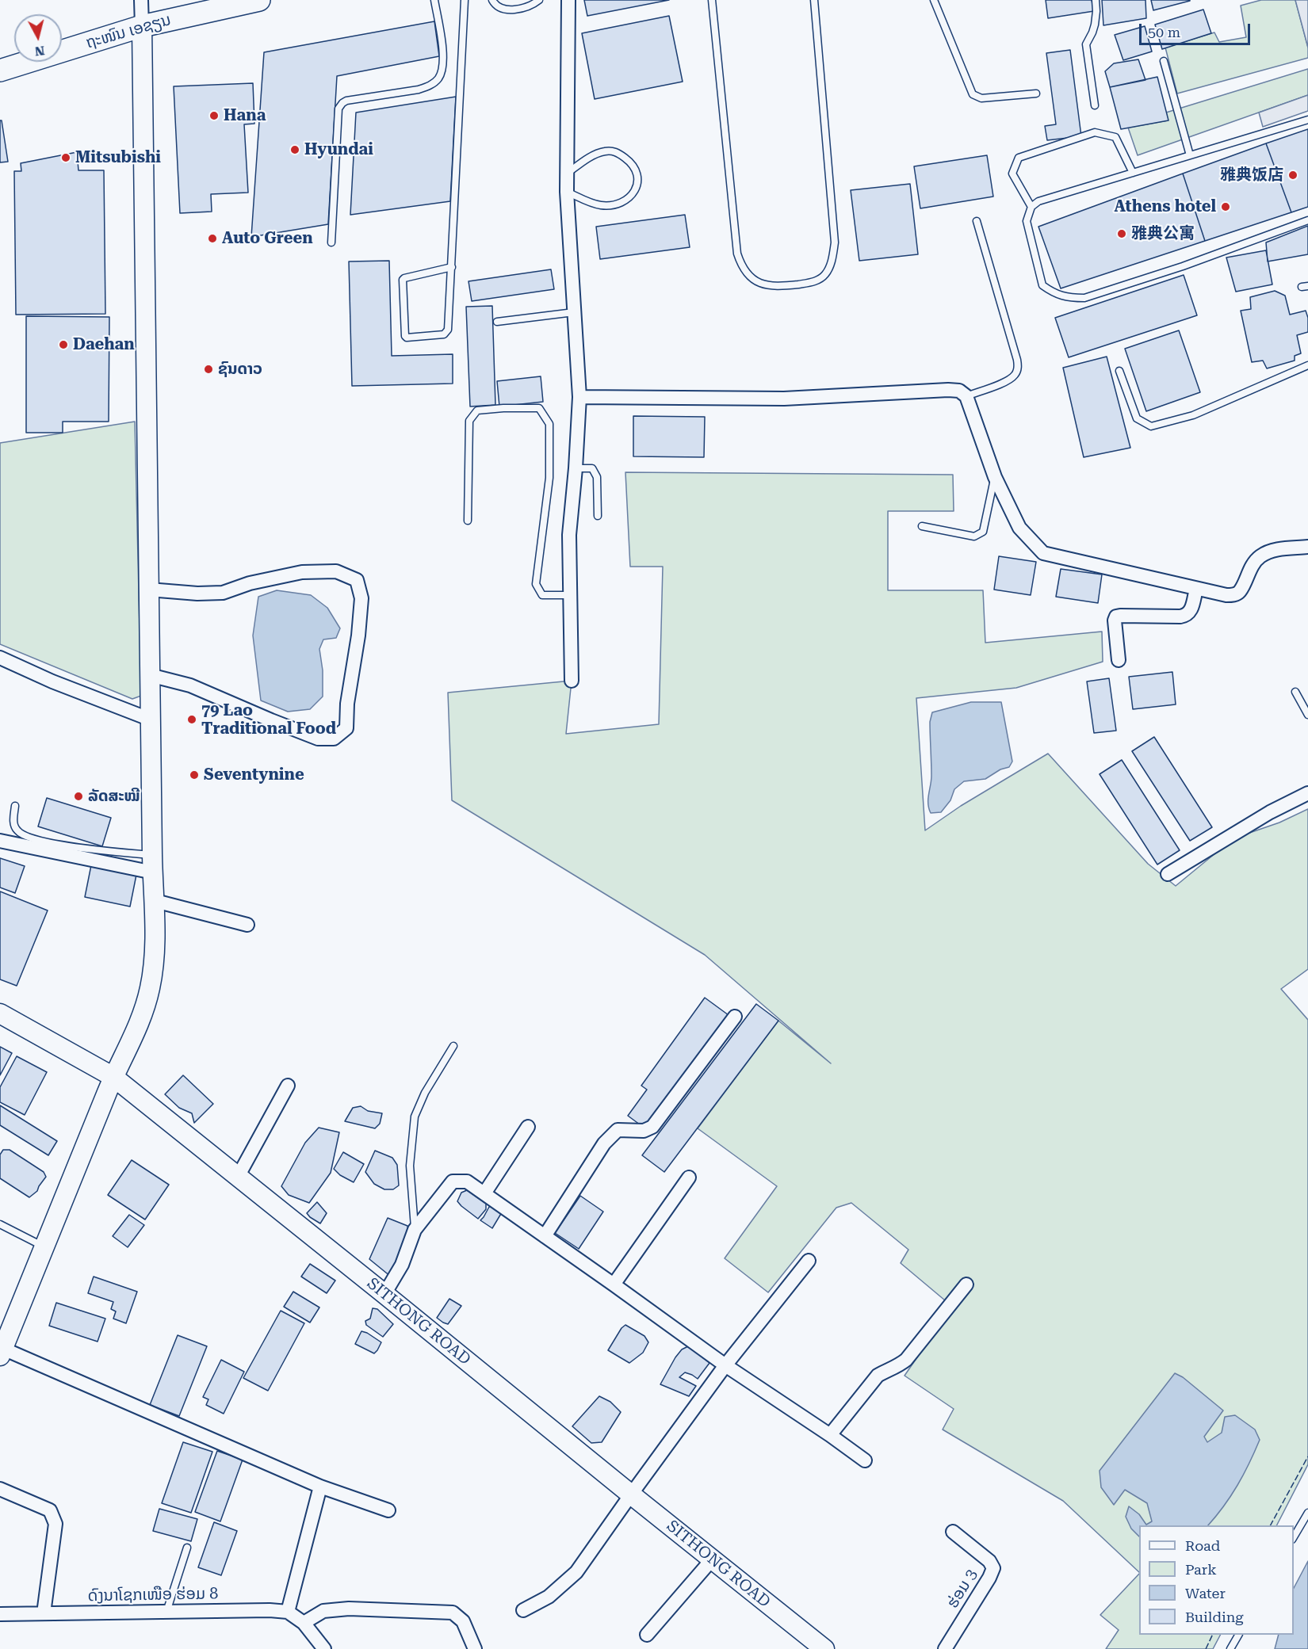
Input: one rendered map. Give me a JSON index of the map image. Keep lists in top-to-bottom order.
{
  "streets": {
    "main road": ["ຖະໜົນ ເອຊຽນ"],
    "street": ["SITHONG ROAD", "ຮ່ອມ 3", "ດົງນາໂຊກເໜືອ ຮ່ອມ 8"]
  },
  "places": [
    "Hana",
    "Hyundai",
    "Mitsubishi",
    "雅典饭店",
    "Athens hotel",
    "雅典公寓",
    "Auto Green",
    "Daehan",
    "ຊົນດາວ",
    "79 Lao Traditional Food",
    "Seventynine",
    "ລັດສະໝີ"
  ],
  "legend": [
    "Road",
    "Park",
    "Water",
    "Building"
  ],
  "scale_bar": "50 m",
  "north": "bottom"
}
